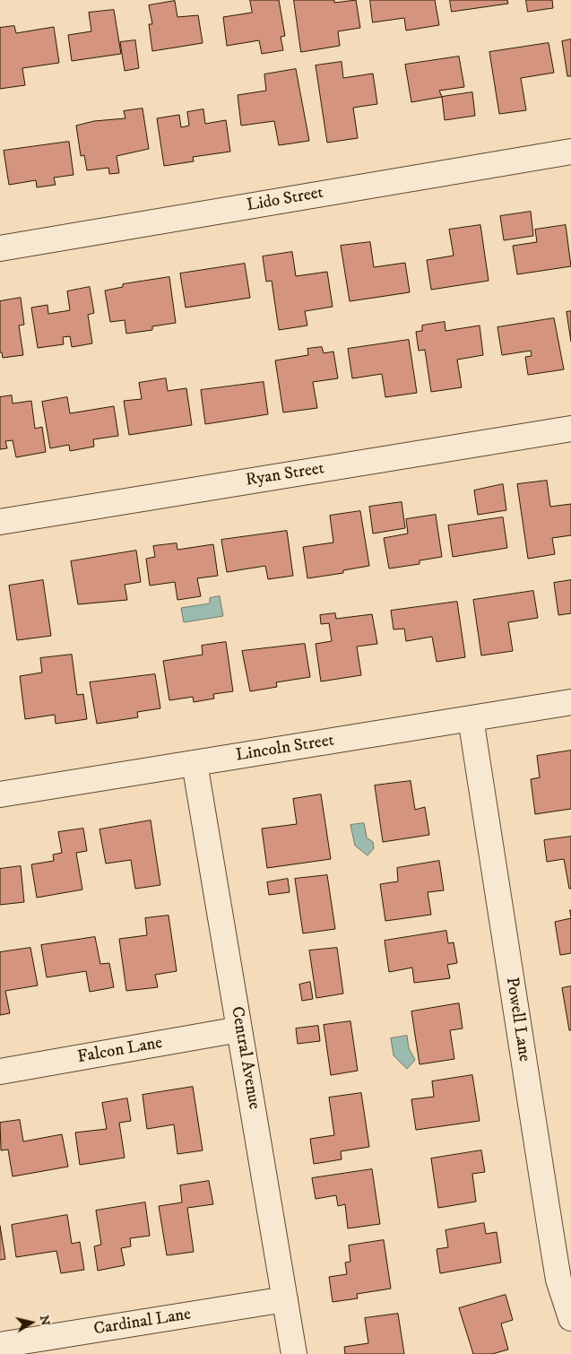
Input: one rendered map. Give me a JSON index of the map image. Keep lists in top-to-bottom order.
{
  "streets": {
    "street": [
      "Lido Street",
      "Ryan Street",
      "Lincoln Street",
      "Powell Lane",
      "Falcon Lane",
      "Central Avenue",
      "Cardinal Lane"
    ]
  },
  "crossings": [
    ["Lincoln Street", "Powell Lane"],
    ["Lincoln Street", "Central Avenue"],
    ["Falcon Lane", "Central Avenue"],
    ["Central Avenue", "Cardinal Lane"]
  ],
  "north": "right"
}
